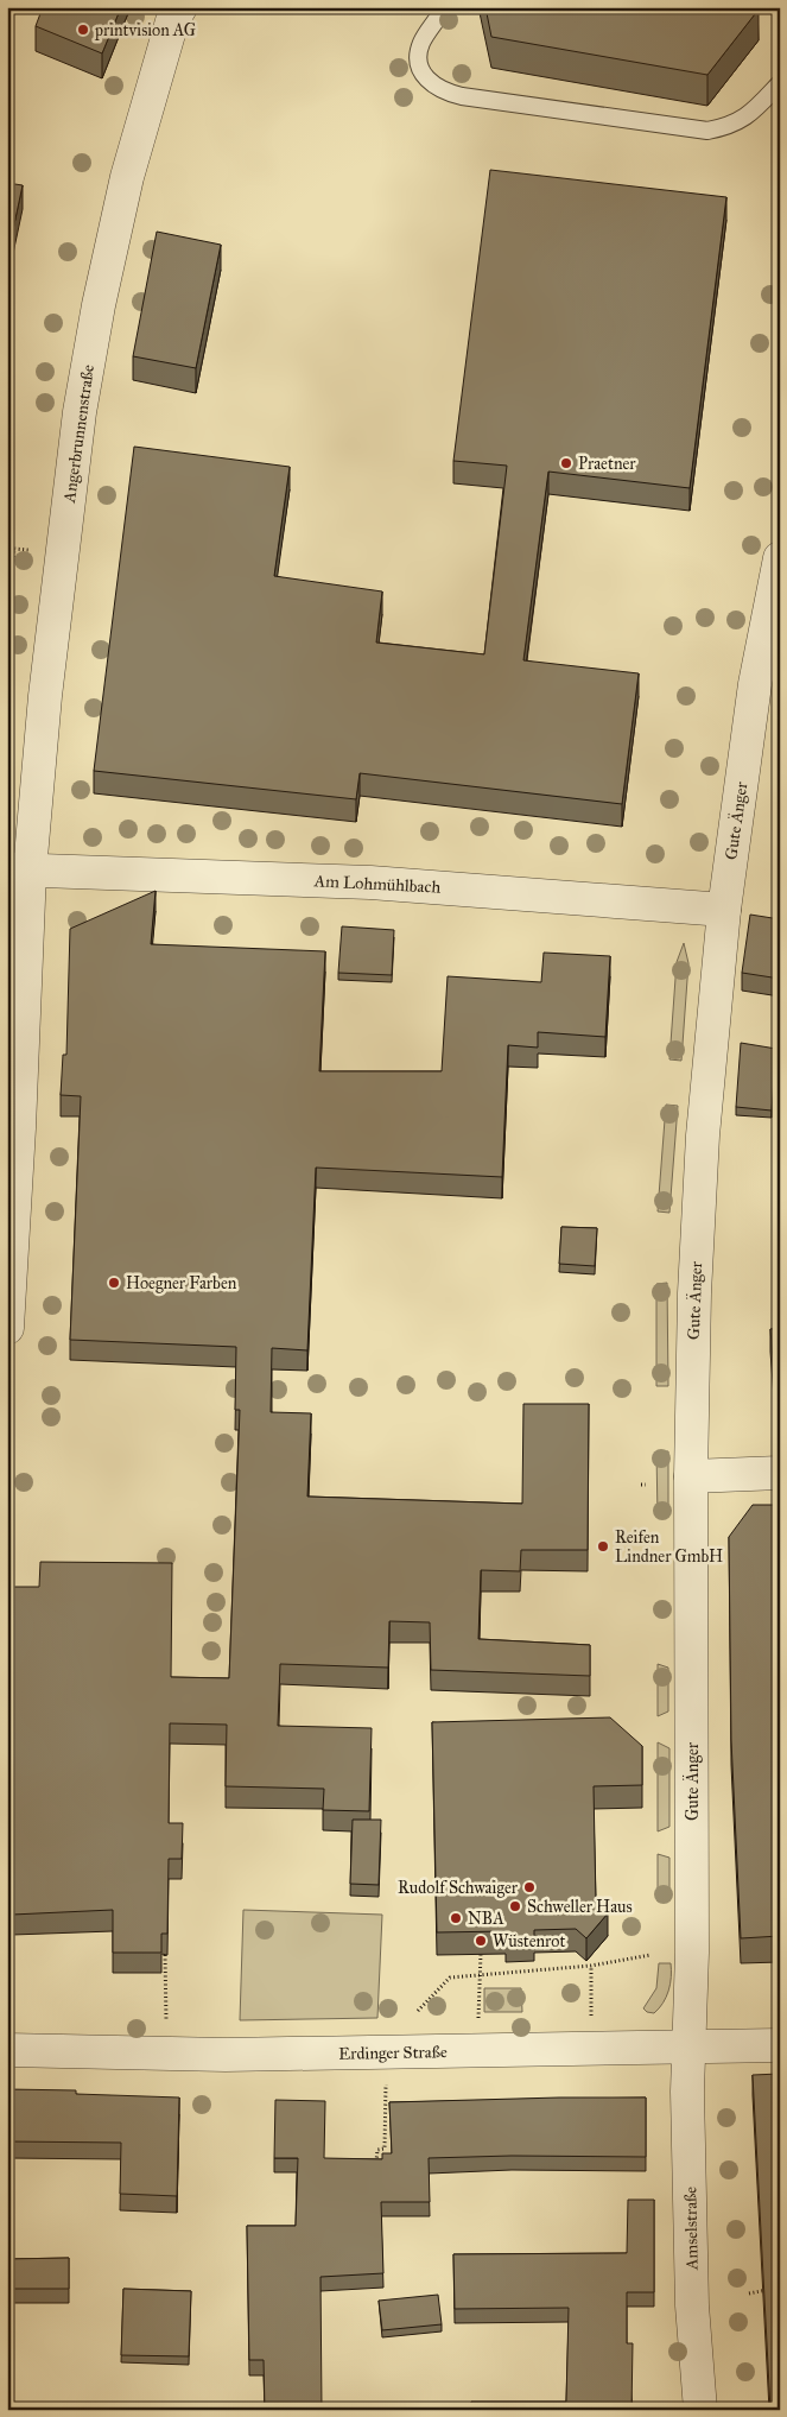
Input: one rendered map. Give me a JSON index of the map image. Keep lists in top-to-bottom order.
{
  "streets": {
    "street": [
      "Angerbrunnenstraße",
      "Gute Änger",
      "Am Lohmühlbach",
      "Erdinger Straße",
      "Amselstraße"
    ]
  },
  "crossings": [
    ["Angerbrunnenstraße", "Am Lohmühlbach"],
    ["Gute Änger", "Am Lohmühlbach"],
    ["Gute Änger", "Erdinger Straße"],
    ["Gute Änger", "Amselstraße"],
    ["Erdinger Straße", "Amselstraße"]
  ],
  "places": [
    "printvision AG",
    "Praetner",
    "Hoegner Farben",
    "Reifen Lindner GmbH",
    "Rudolf Schwaiger",
    "Schweller Haus",
    "NBA",
    "Wüstenrot"
  ]
}
